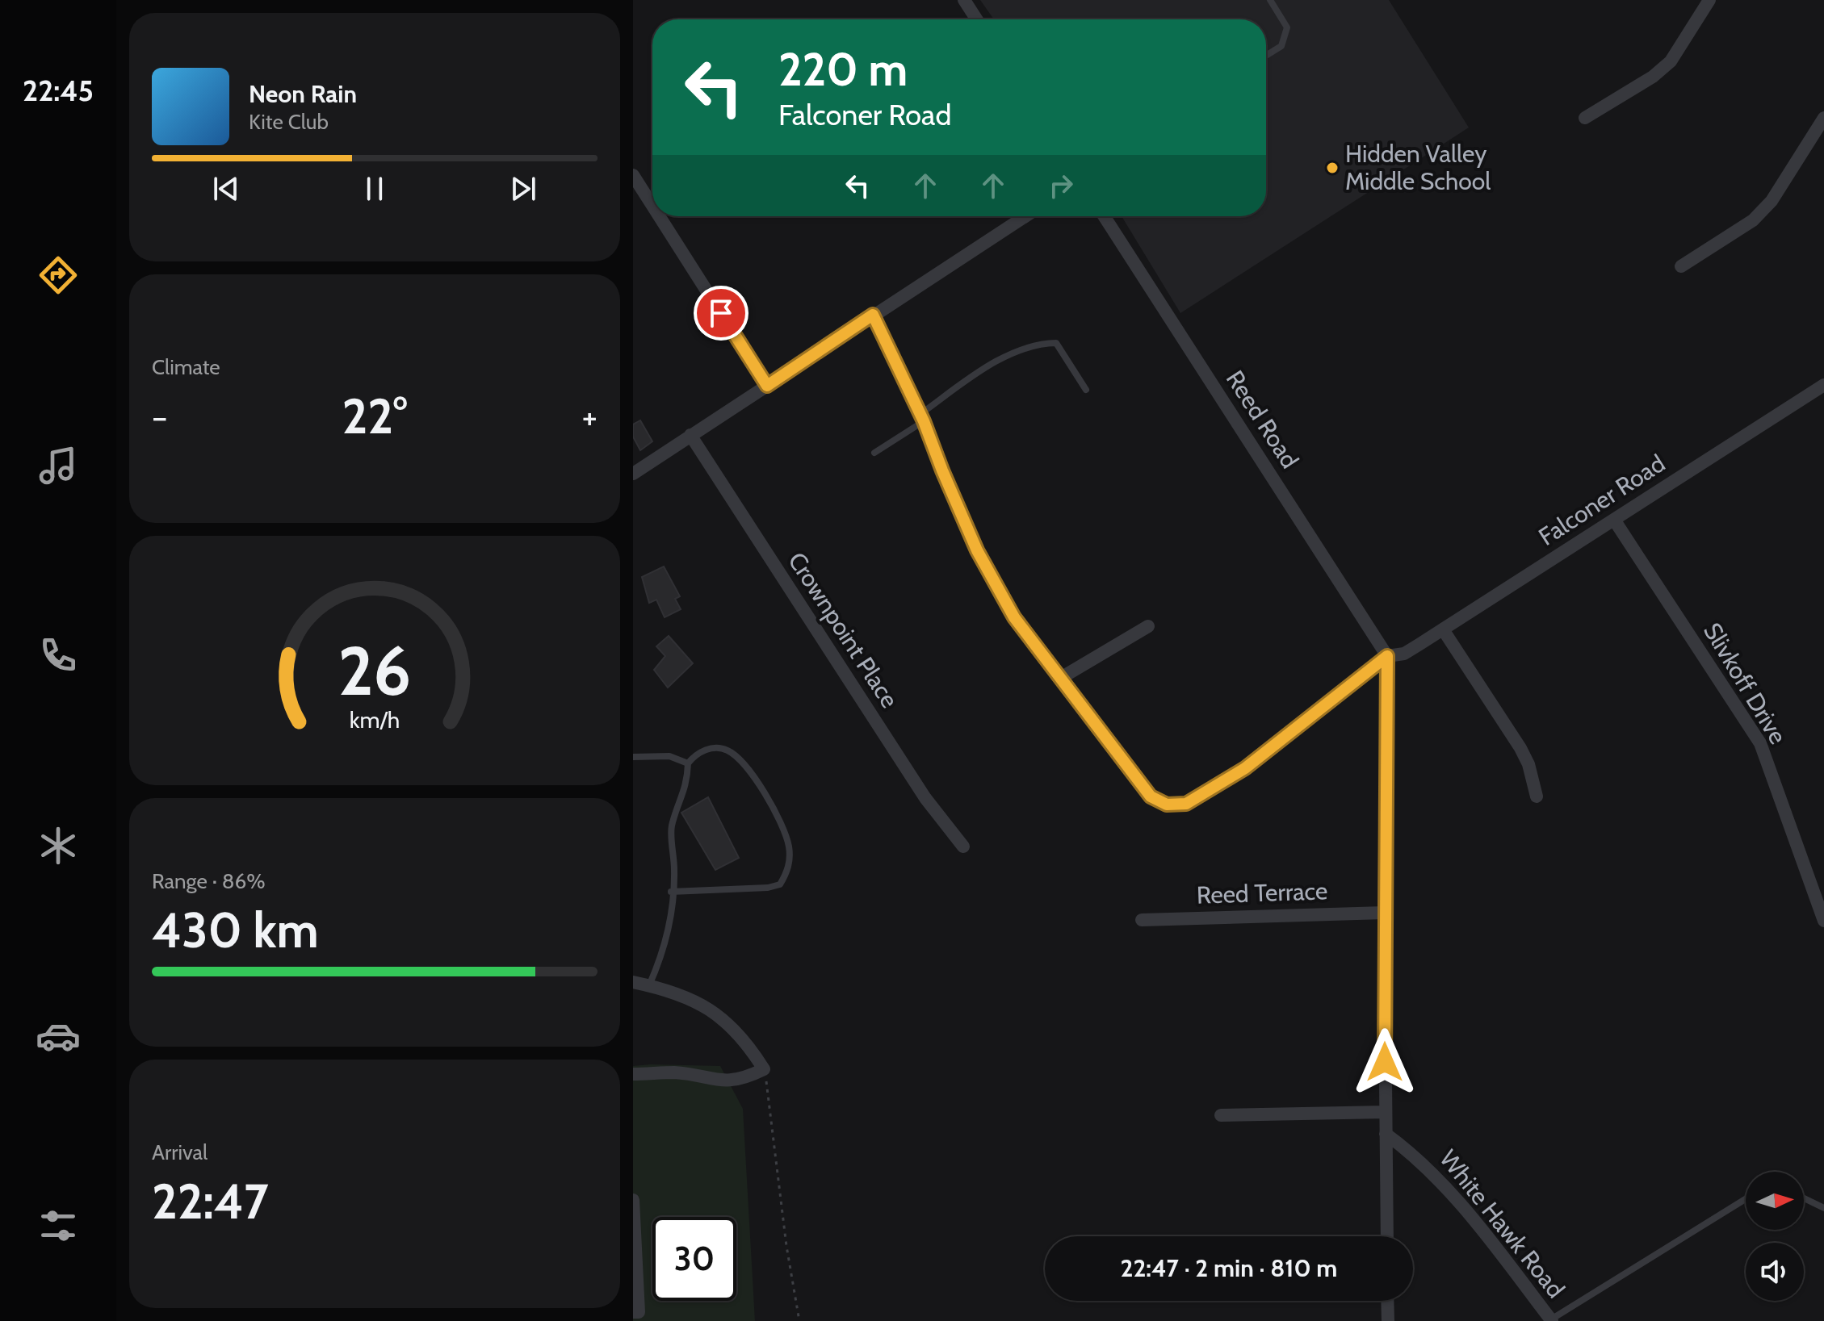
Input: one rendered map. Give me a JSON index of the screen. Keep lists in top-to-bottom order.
{
  "streets": {
    "street": [
      "Reed Road",
      "Falconer Road",
      "Crownpoint Place",
      "Slivkoff Drive",
      "Reed Terrace",
      "White Hawk Road"
    ]
  },
  "crossings": [
    ["Reed Road", "Falconer Road"],
    ["Falconer Road", "Slivkoff Drive"]
  ],
  "places": ["Hidden Valley Middle School"],
  "north": "right",
  "page": {
    "tabs": "22:45",
    "turn": ["220 m", "Falconer Road"],
    "song": ["Neon Rain", "Kite Club"],
    "tile": [
      "Climate",
      ["Range · 86%", "430 km"],
      ["Arrival", "22:47"]
    ],
    "heat": ["−", "22°", "+"],
    "limit": "30",
    "trip": "22:47 · 2 min · 810 m",
    "gauge": ["26", "km/h"]
  }
}
